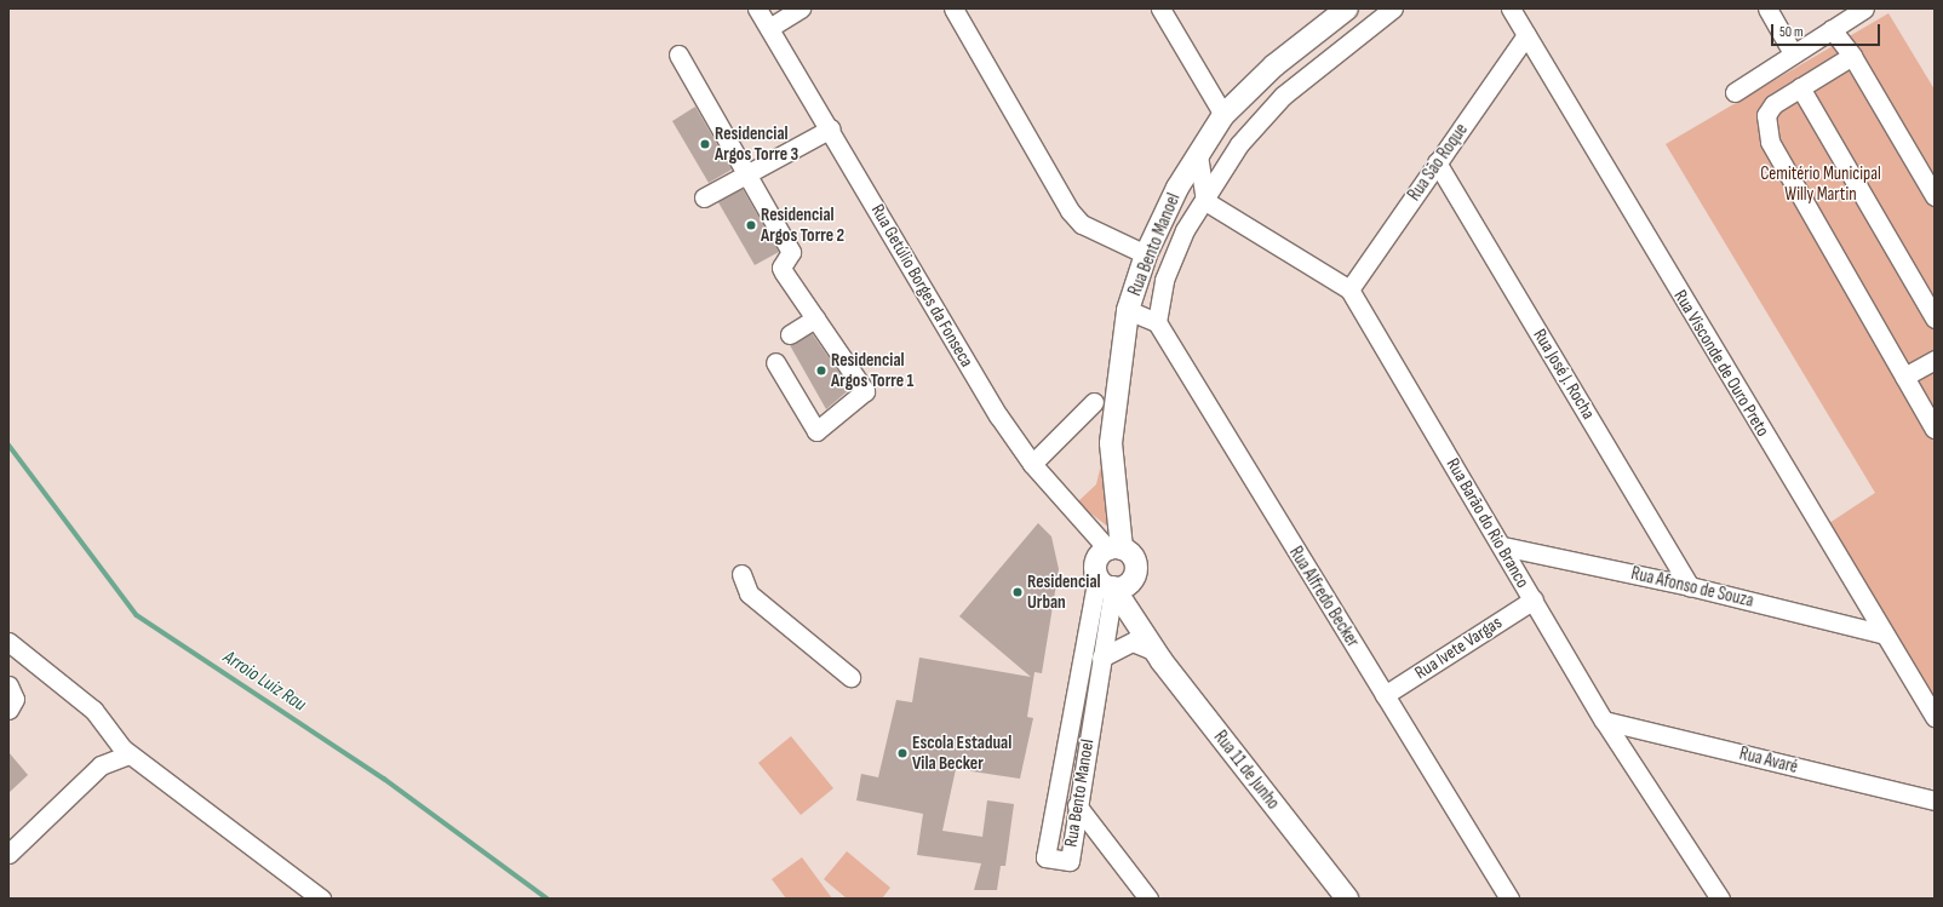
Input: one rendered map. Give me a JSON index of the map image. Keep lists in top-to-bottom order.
{
  "streets": {
    "main road": ["Rua Bento Manoel", "Rua 11 de Junho"],
    "street": [
      "Rua São Roque",
      "Rua Getúlio Borges da Fonseca",
      "Rua Visconde de Ouro Preto",
      "Rua José J. Rocha",
      "Rua Barão do Rio Branco",
      "Rua Afonso de Souza",
      "Rua Alfredo Becker",
      "Rua Ivete Vargas",
      "Rua Avaré"
    ]
  },
  "crossings": [
    ["Rua São Roque", "Rua Visconde de Ouro Preto"],
    ["Rua São Roque", "Rua José J. Rocha"],
    ["Rua São Roque", "Rua Barão do Rio Branco"],
    ["Rua Bento Manoel", "Rua Getúlio Borges da Fonseca"],
    ["Rua Bento Manoel", "Rua 11 de Junho"],
    ["Rua Visconde de Ouro Preto", "Rua Afonso de Souza"],
    ["Rua José J. Rocha", "Rua Afonso de Souza"],
    ["Rua Barão do Rio Branco", "Rua Afonso de Souza"],
    ["Rua Barão do Rio Branco", "Rua Ivete Vargas"],
    ["Rua Barão do Rio Branco", "Rua Avaré"],
    ["Rua Alfredo Becker", "Rua Ivete Vargas"]
  ],
  "water": ["Arroio Luiz Rau"],
  "parks": ["Cemitério Municipal Willy Martin"],
  "places": [
    "Residencial Argos Torre 3",
    "Residencial Argos Torre 2",
    "Residencial Argos Torre 1",
    "Residencial Urban",
    "Escola Estadual Vila Becker"
  ],
  "scale_bar": "50 m"
}
